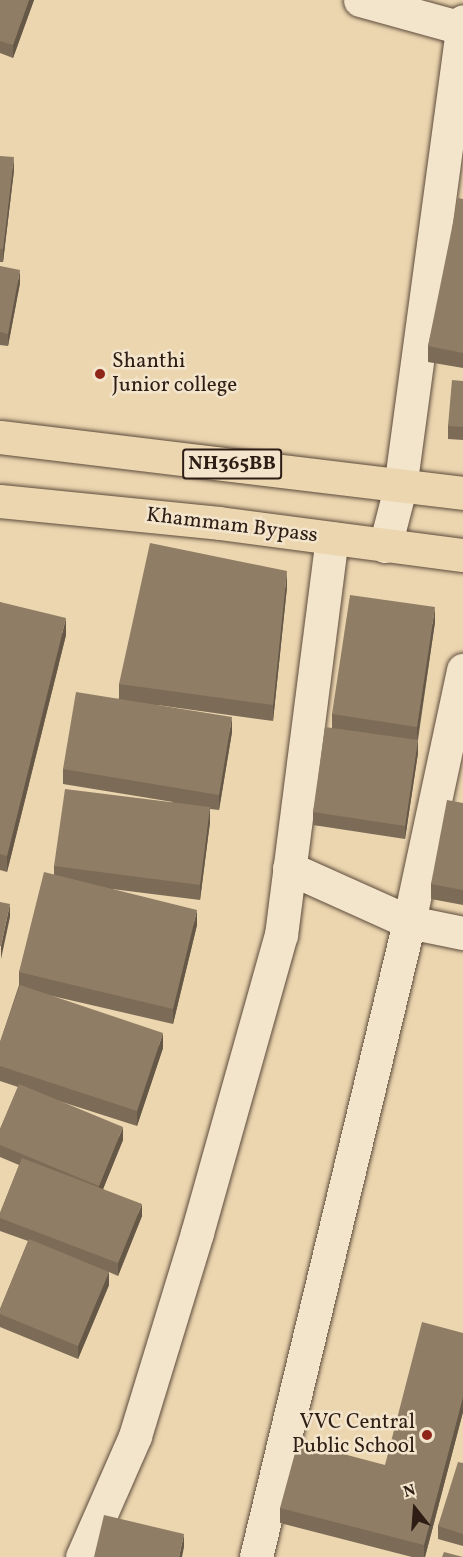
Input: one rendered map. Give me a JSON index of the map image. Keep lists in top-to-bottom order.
{
  "streets": {
    "highway": ["NH365BB", "Khammam Bypass"]
  },
  "places": ["Shanthi Junior college", "VVC Central Public School"],
  "north": "top"
}
